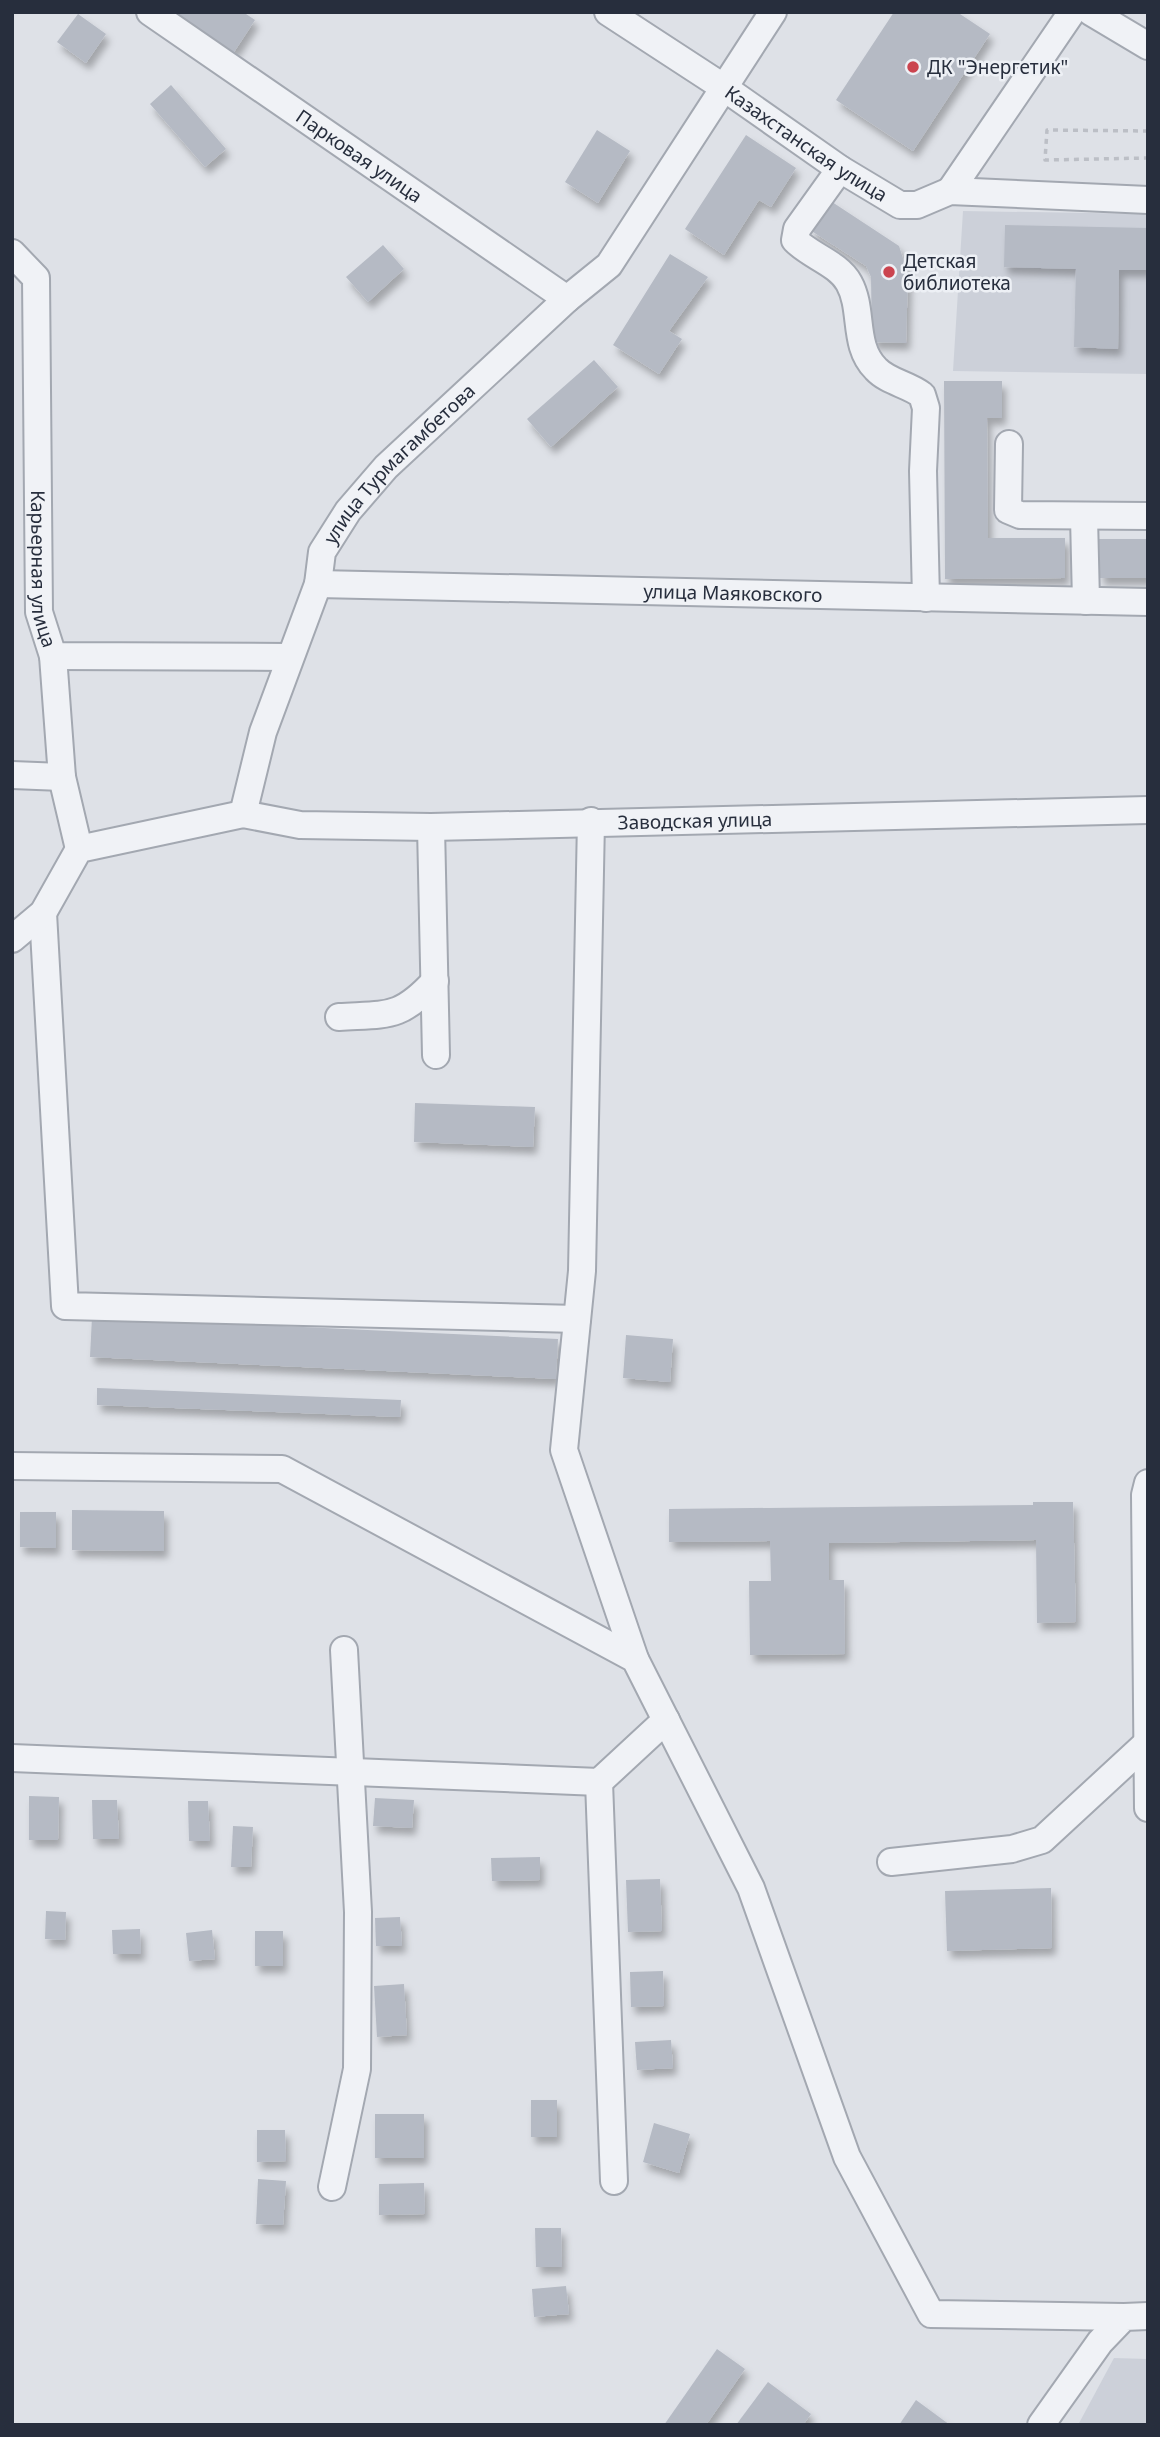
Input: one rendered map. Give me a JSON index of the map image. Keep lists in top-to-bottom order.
{
  "streets": {
    "street": [
      "Казахстанская улица",
      "Парковая улица",
      "улица Турмагамбетова",
      "Карьерная улица",
      "улица Маяковского",
      "Заводская улица"
    ]
  },
  "crossings": [
    ["Казахстанская улица", "улица Турмагамбетова"],
    ["Парковая улица", "улица Турмагамбетова"],
    ["улица Турмагамбетова", "Карьерная улица"],
    ["улица Турмагамбетова", "улица Маяковского"],
    ["улица Турмагамбетова", "Заводская улица"]
  ],
  "places": ["ДК \"Энергетик\"", "Детская библиотека"]
}
